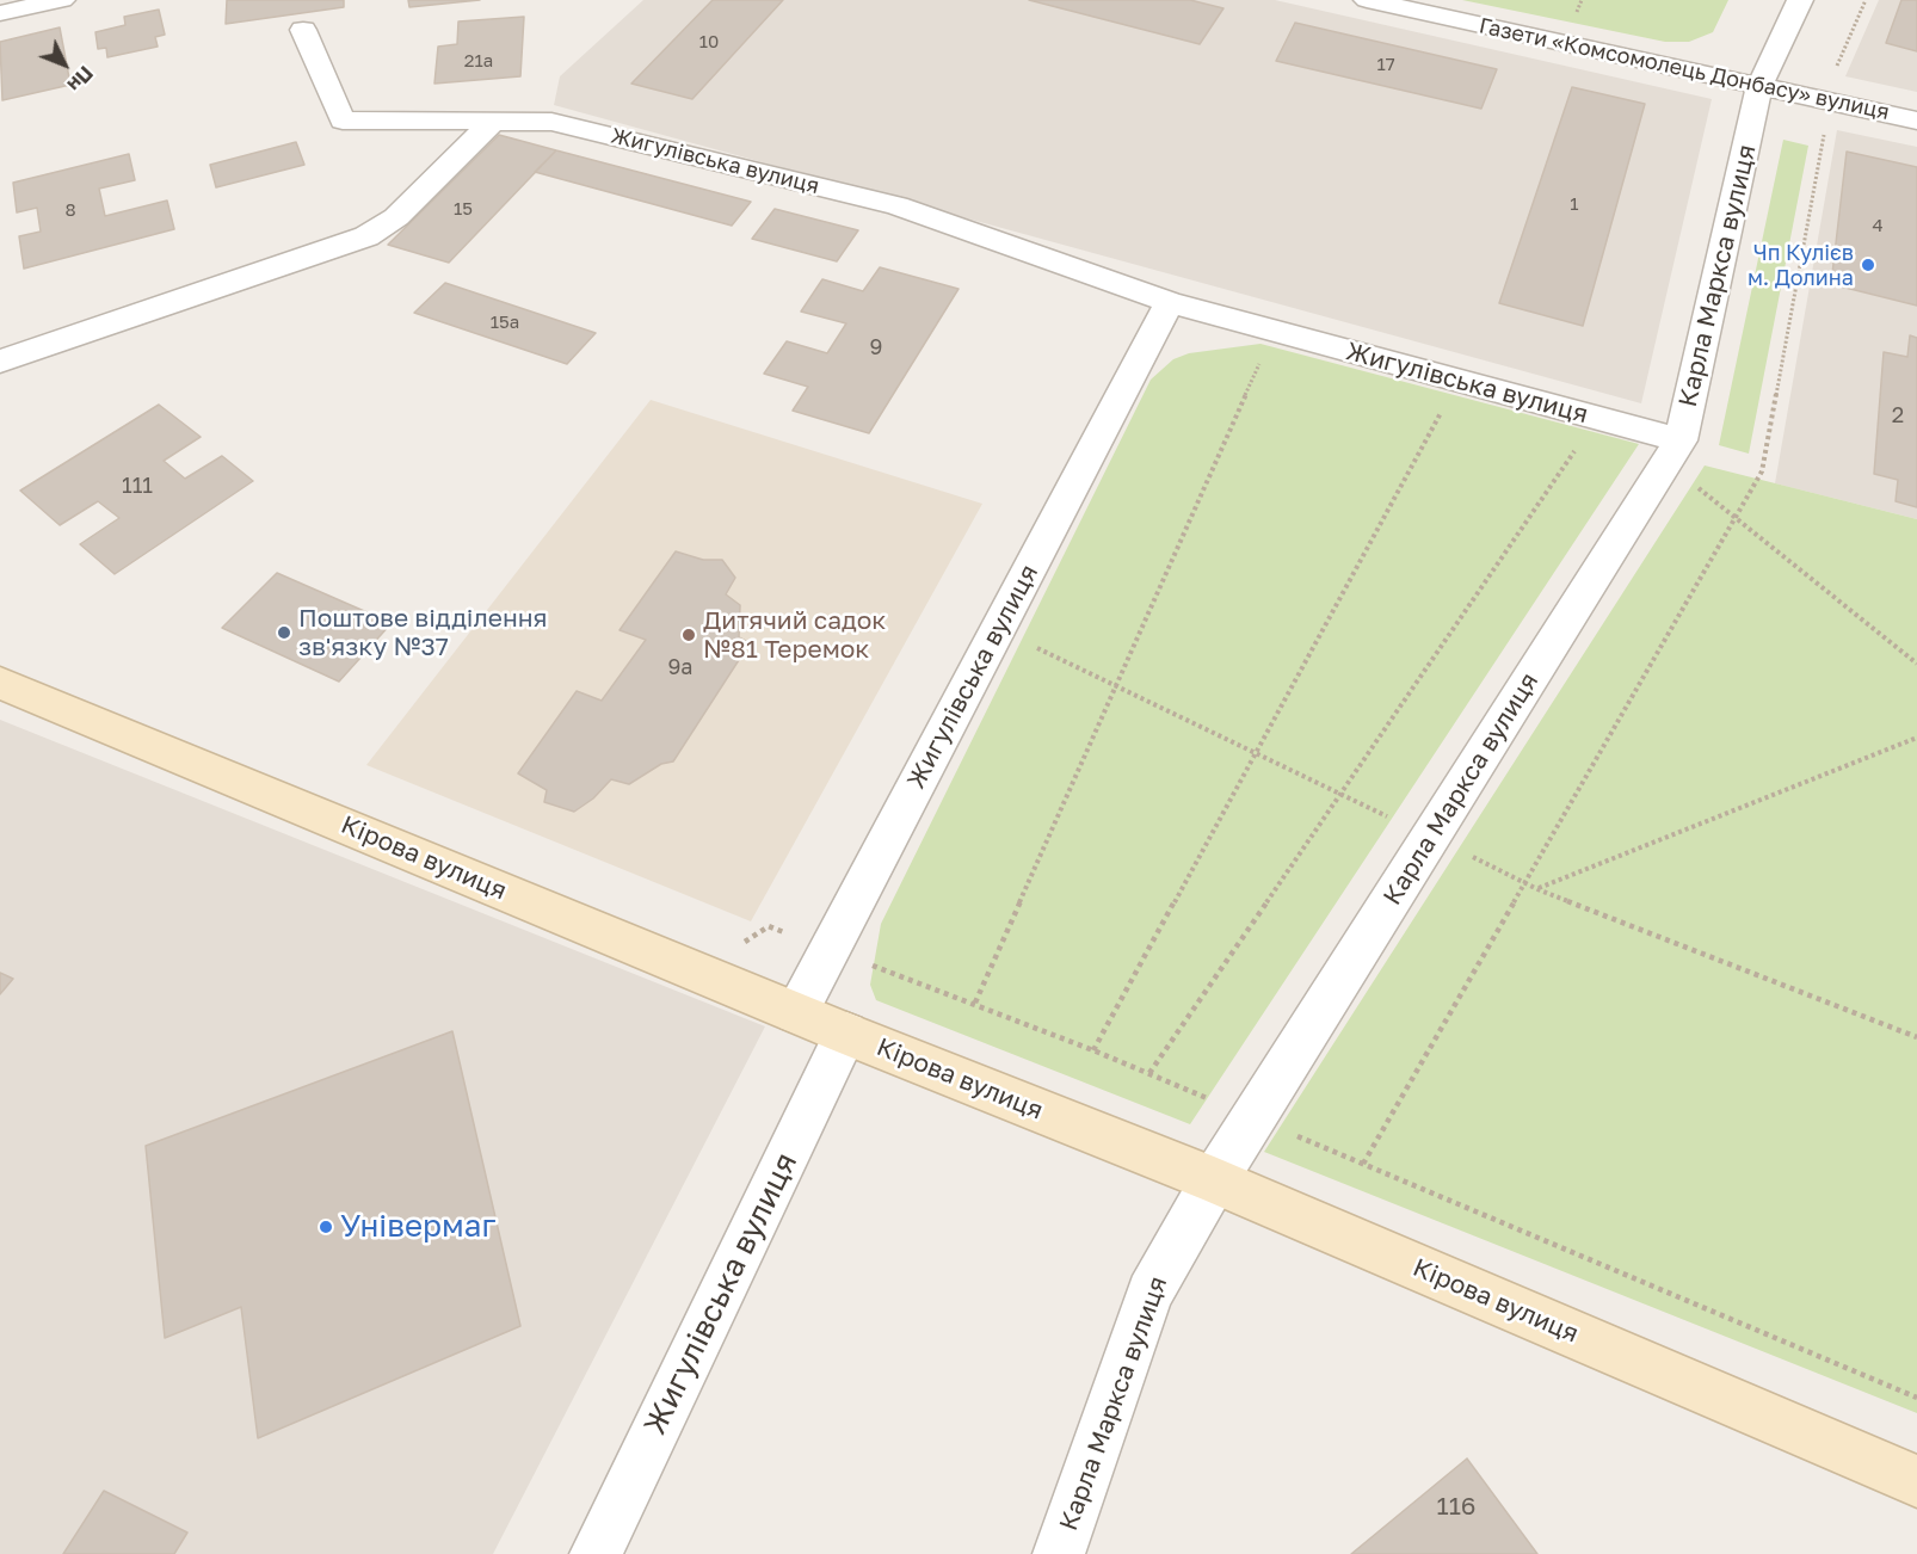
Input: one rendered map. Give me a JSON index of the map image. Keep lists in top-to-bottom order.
{
  "streets": {
    "main road": ["Кірова вулиця"],
    "street": ["Газети «Комсомолець Донбасу» вулиця", "Жигулівська вулиця", "Карла Маркса вулиця"]
  },
  "crossings": [
    ["Газети «Комсомолець Донбасу» вулиця", "Карла Маркса вулиця"],
    ["Жигулівська вулиця", "Карла Маркса вулиця"],
    ["Жигулівська вулиця", "Кірова вулиця"],
    ["Карла Маркса вулиця", "Кірова вулиця"]
  ],
  "places": [
    "Чп Кулієв м. Долина",
    "Поштове відділення зв'язку №37",
    "Дитячий садок №81 Теремок",
    "Універмаг"
  ],
  "house_numbers": [
    "10",
    "21а",
    "17",
    "1",
    "15",
    "8",
    "4",
    "15а",
    "9",
    "2",
    "111",
    "9а",
    "116"
  ],
  "north": "bottom right"
}
